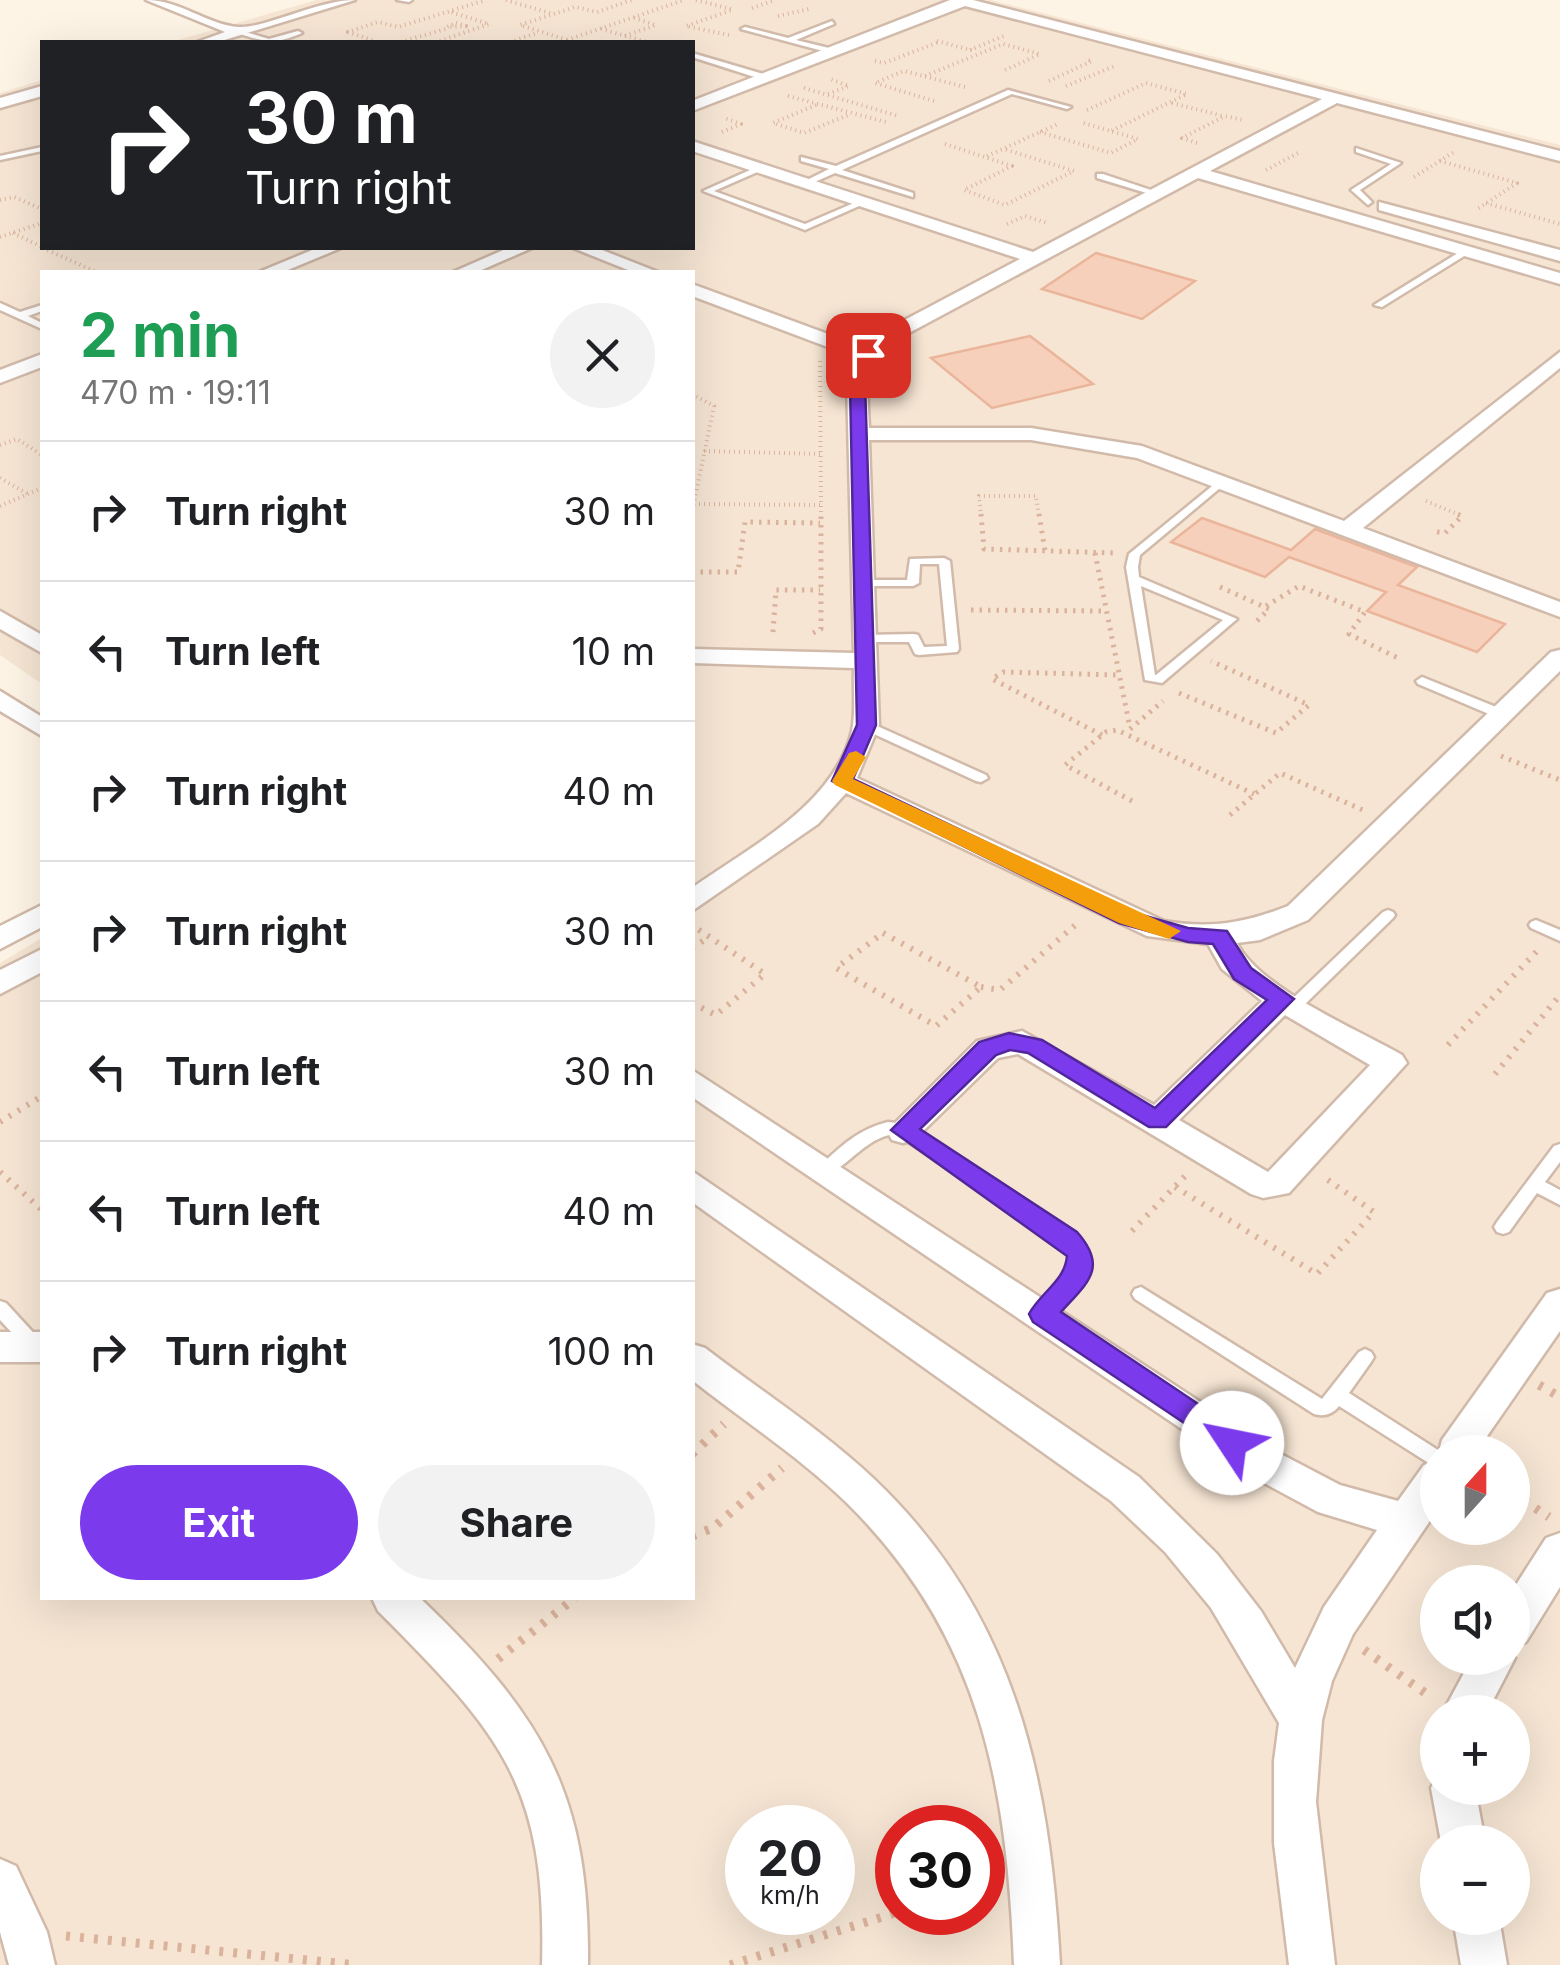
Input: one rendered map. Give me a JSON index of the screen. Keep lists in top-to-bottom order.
{
  "north": "top",
  "page": {
    "turn": ["30 m", "Turn right"],
    "heading": ["2 min", "470 m · 19:11"],
    "list": [
      {
        "name": "Turn right",
        "value": "30 m"
      },
      {
        "name": "Turn left",
        "value": "10 m"
      },
      {
        "name": "Turn right",
        "value": "40 m"
      },
      {
        "name": "Turn right",
        "value": "30 m"
      },
      {
        "name": "Turn left",
        "value": "30 m"
      },
      {
        "name": "Turn left",
        "value": "40 m"
      },
      {
        "name": "Turn right",
        "value": "100 m"
      }
    ],
    "map_buttons": ["+", "−"],
    "buttons": ["Exit", "Share"],
    "speed": "20 km/h",
    "limit": "30"
  }
}
